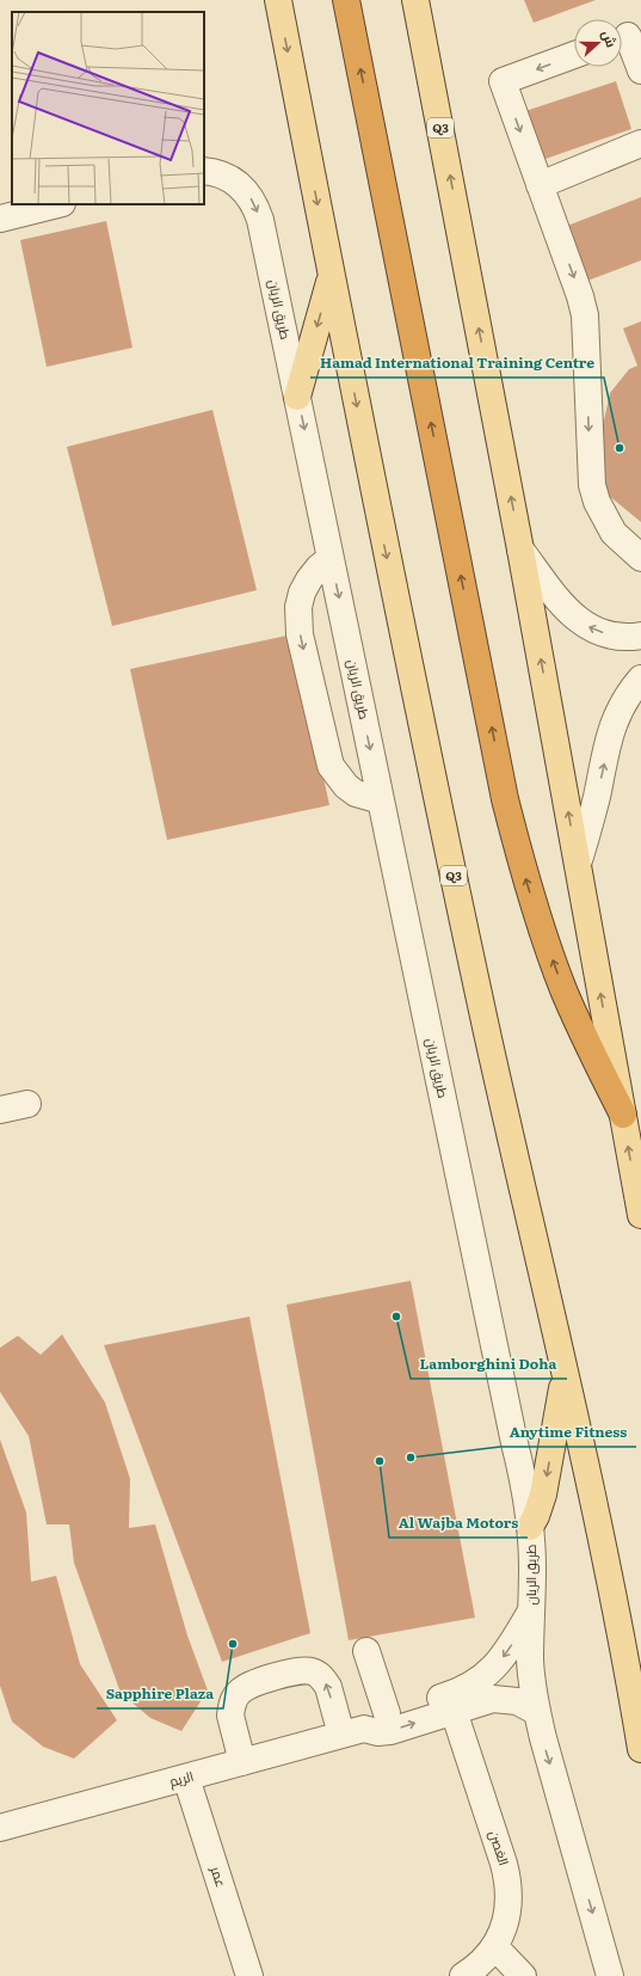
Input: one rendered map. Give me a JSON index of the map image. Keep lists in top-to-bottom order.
{
  "streets": {
    "main road": ["Q3"],
    "street": [
      "طريق الريان",
      "الريم",
      "الغصن",
      "عمر"
    ]
  },
  "crossings": [
    ["طريق الريان", "الريم"],
    ["الريم", "الغصن"],
    ["الريم", "عمر"]
  ],
  "one_way": ["طريق الريان"],
  "places": [
    "Hamad International Training Centre",
    "Lamborghini Doha",
    "Anytime Fitness",
    "Al Wajba Motors",
    "Sapphire Plaza"
  ],
  "north": "right"
}
